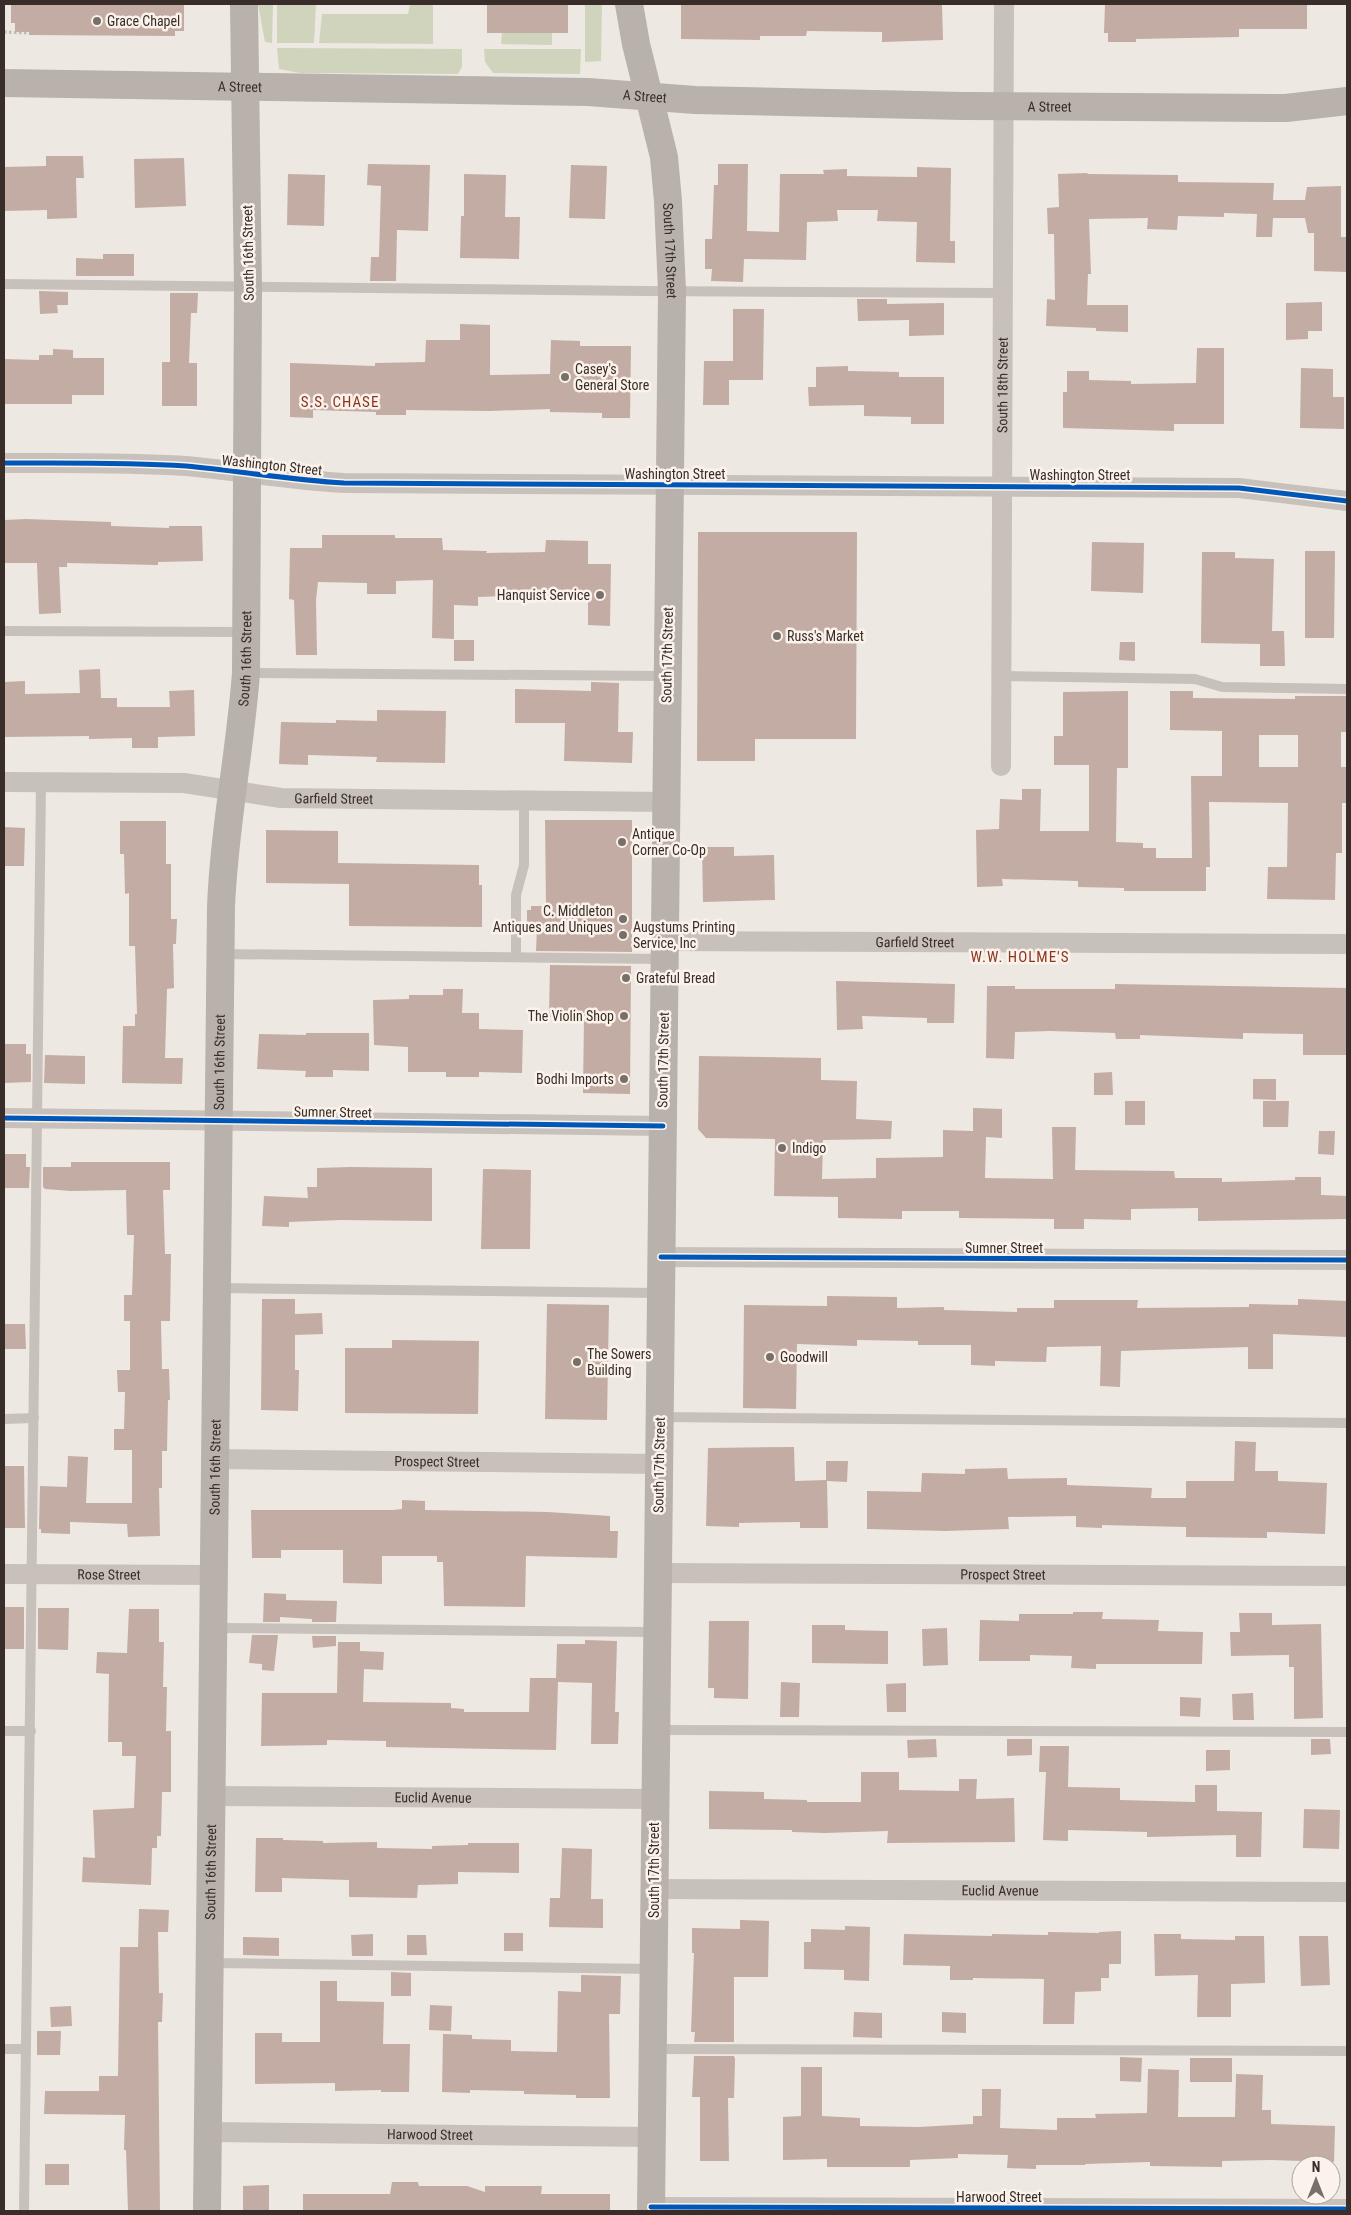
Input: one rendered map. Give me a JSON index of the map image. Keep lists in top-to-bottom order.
{
  "streets": {
    "main road": ["A Street", "South 17th Street", "South 16th Street"],
    "street": [
      "South 18th Street",
      "Washington Street",
      "Garfield Street",
      "Sumner Street",
      "Prospect Street",
      "Rose Street",
      "Euclid Avenue",
      "Harwood Street"
    ]
  },
  "crossings": [
    ["A Street", "South 17th Street"],
    ["A Street", "South 16th Street"],
    ["A Street", "South 18th Street"],
    ["South 17th Street", "Washington Street"],
    ["South 17th Street", "Garfield Street"],
    ["South 17th Street", "Sumner Street"],
    ["South 17th Street", "Prospect Street"],
    ["South 17th Street", "Euclid Avenue"],
    ["South 17th Street", "Harwood Street"],
    ["South 16th Street", "Washington Street"],
    ["South 16th Street", "Garfield Street"],
    ["South 16th Street", "Sumner Street"],
    ["South 16th Street", "Prospect Street"],
    ["South 16th Street", "Rose Street"],
    ["South 16th Street", "Euclid Avenue"],
    ["South 16th Street", "Harwood Street"],
    ["South 18th Street", "Washington Street"]
  ],
  "districts": ["S.S. CHASE", "W.W. HOLME'S"],
  "places": [
    "Grace Chapel",
    "Casey's General Store",
    "Hanquist Service",
    "Russ's Market",
    "Antique Corner Co-Op",
    "C. Middleton Antiques and Uniques",
    "Augstums Printing Service, Inc",
    "Grateful Bread",
    "The Violin Shop",
    "Bodhi Imports",
    "Indigo",
    "Goodwill",
    "The Sowers Building"
  ],
  "north": "top"
}
